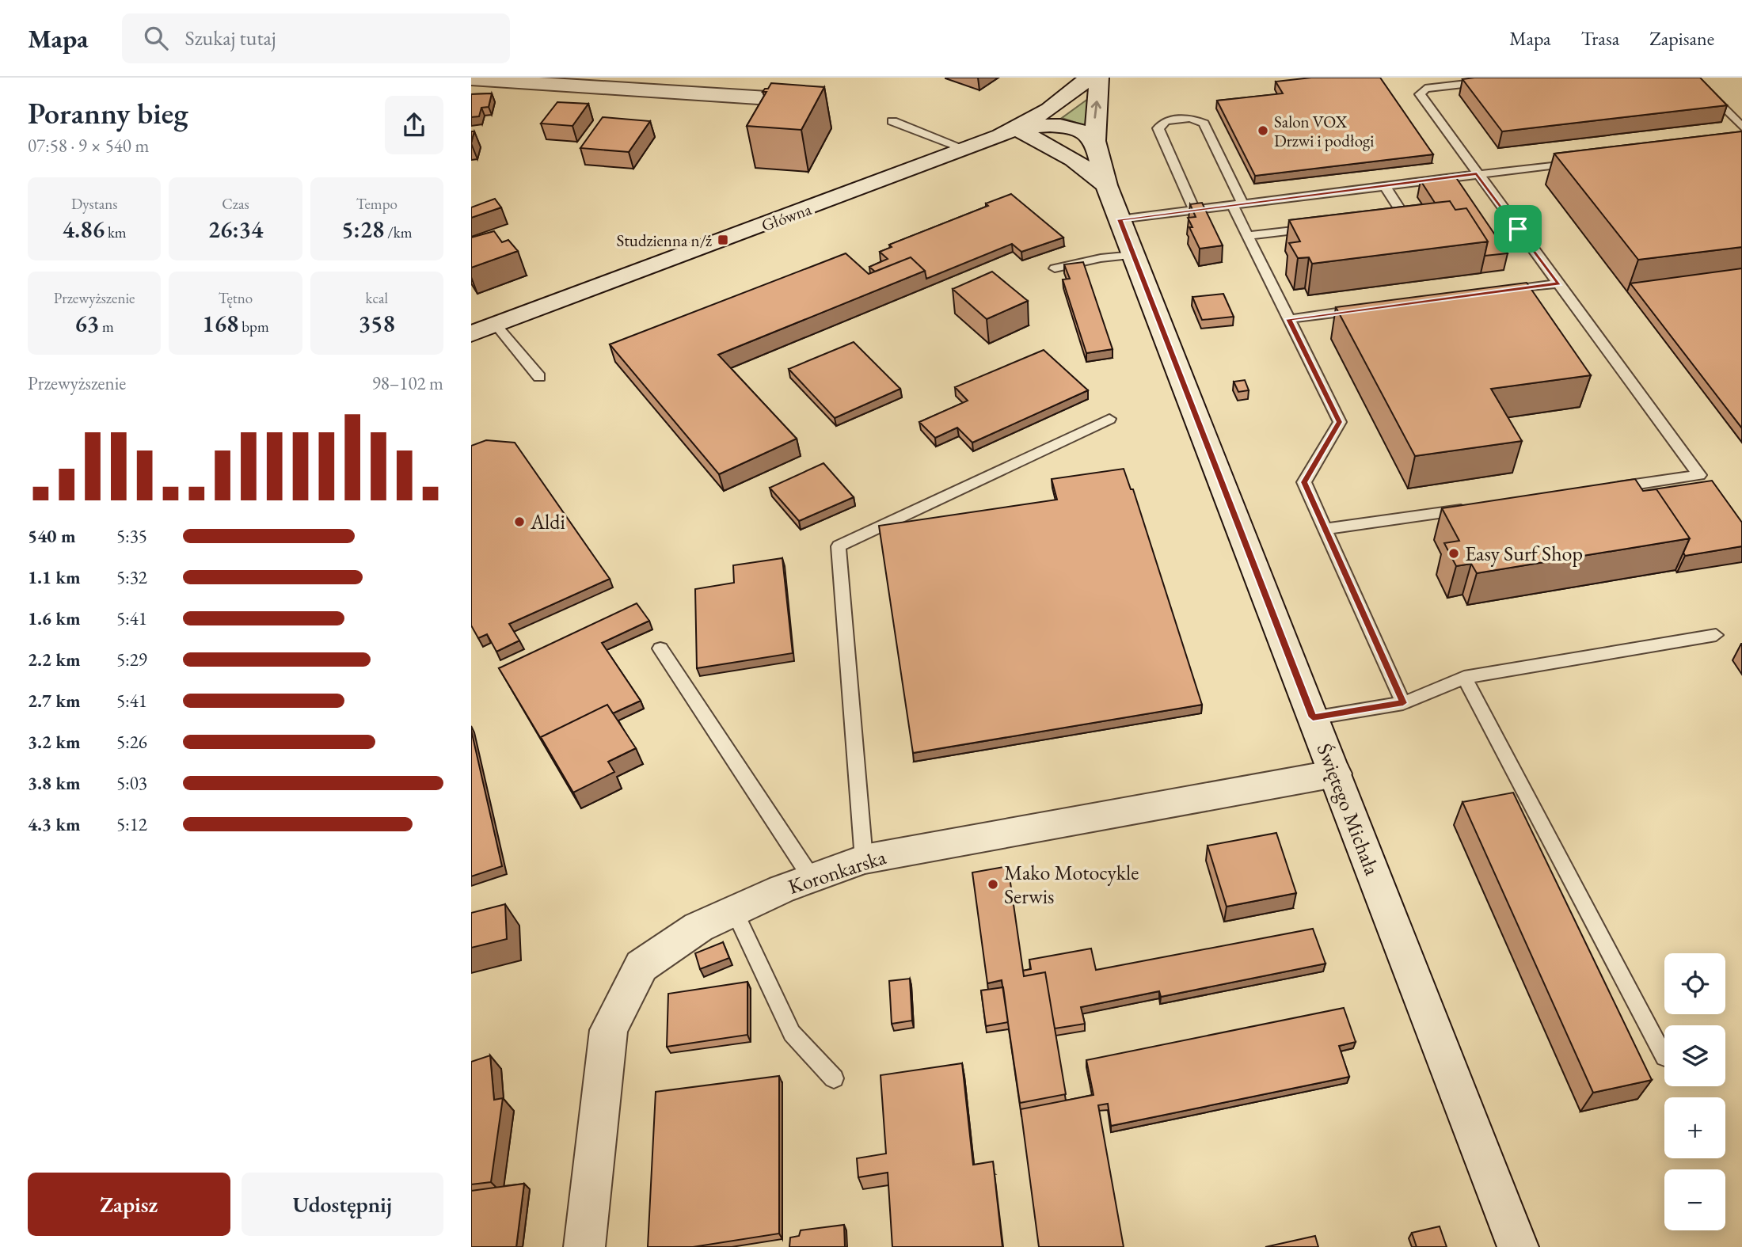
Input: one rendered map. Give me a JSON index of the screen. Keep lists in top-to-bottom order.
{
  "streets": {
    "street": ["Główna", "Świętego Michała", "Koronkarska"]
  },
  "crossings": [
    ["Świętego Michała", "Koronkarska"]
  ],
  "places": {
    "other": [
      "Salon VOX Drzwi i podłogi",
      "Aldi",
      "Easy Surf Shop",
      "Mako Motocykle Serwis"
    ],
    "transit": ["Studzienna n/ż"]
  },
  "page": {
    "header": "Mapa",
    "search": "Szukaj tutaj",
    "nav": ["Mapa", "Trasa", "Zapisane"],
    "heading": ["Poranny bieg", "07:58 · 9 × 540 m"],
    "stats": [
      ["Dystans", "4.86 km"],
      ["Czas", "26:34"],
      ["Tempo", "5:28 /km"],
      ["Przewyższenie", "63 m"],
      ["Tętno", "168 bpm"],
      ["kcal", "358"]
    ],
    "chart": ["Przewyższenie", "98–102 m"],
    "list": [
      {
        "name": "540 m",
        "note": "5:35"
      },
      {
        "name": "1.1 km",
        "note": "5:32"
      },
      {
        "name": "1.6 km",
        "note": "5:41"
      },
      {
        "name": "2.2 km",
        "note": "5:29"
      },
      {
        "name": "2.7 km",
        "note": "5:41"
      },
      {
        "name": "3.2 km",
        "note": "5:26"
      },
      {
        "name": "3.8 km",
        "note": "5:03"
      },
      {
        "name": "4.3 km",
        "note": "5:12"
      }
    ],
    "map_buttons": ["+", "−"],
    "buttons": ["Zapisz", "Udostępnij"]
  }
}
